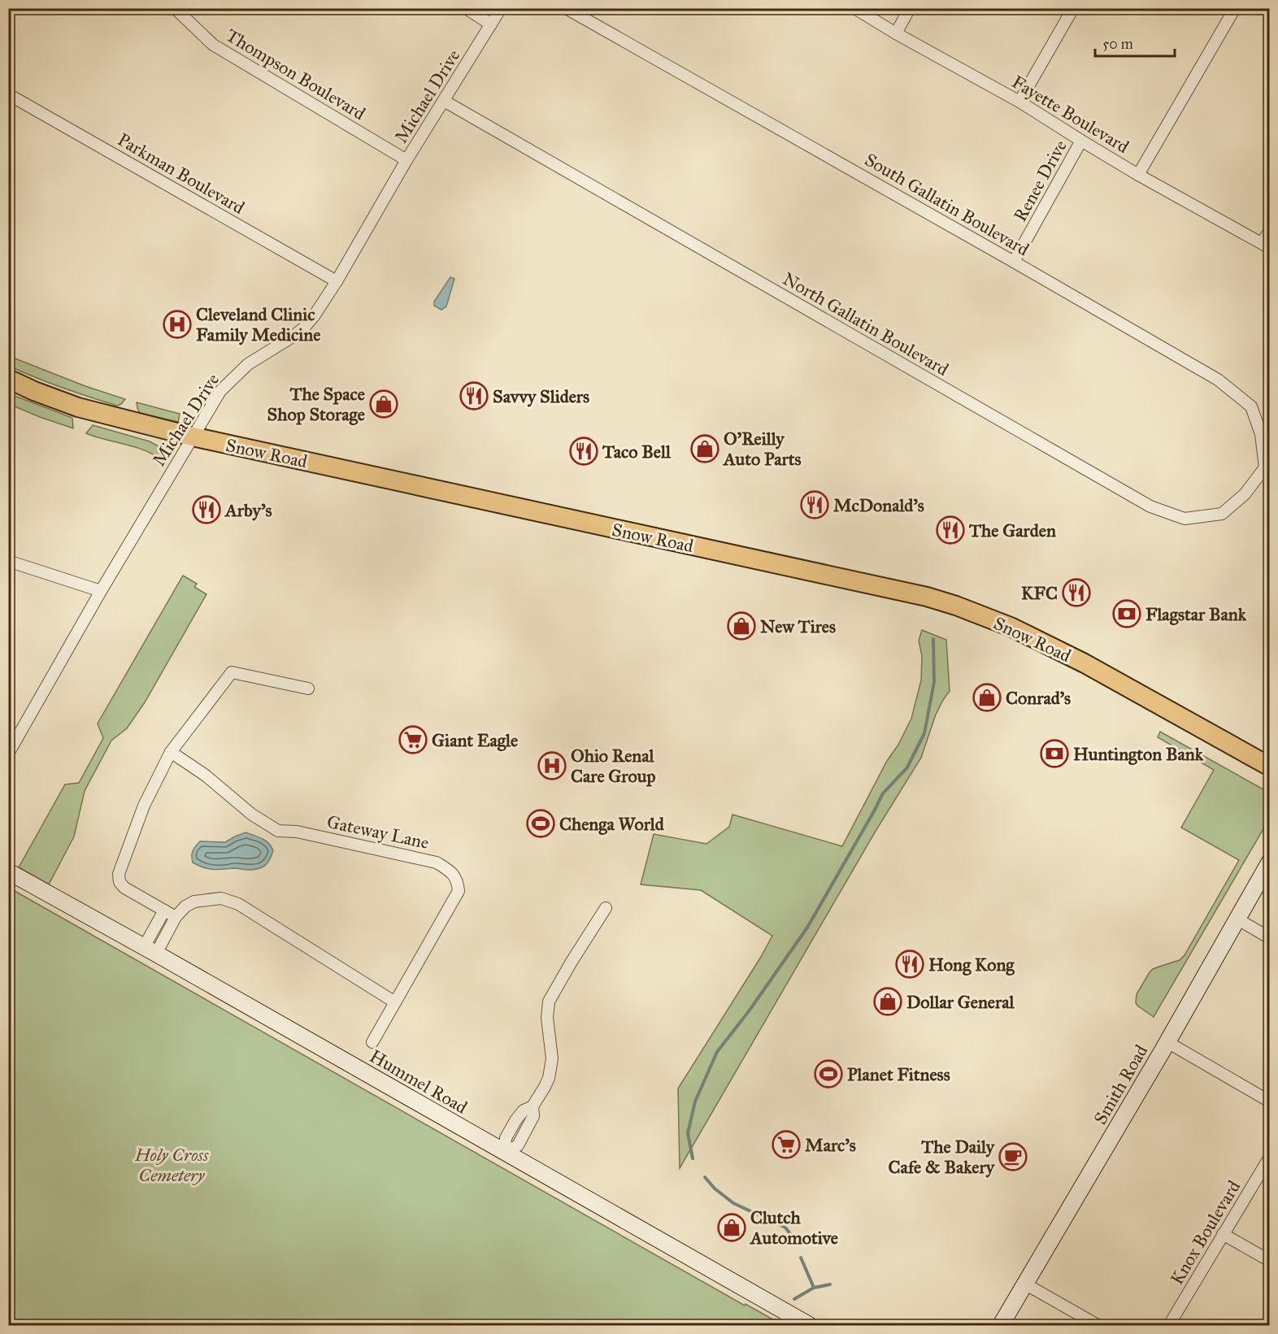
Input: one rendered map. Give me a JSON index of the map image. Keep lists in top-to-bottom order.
{
  "streets": {
    "main road": ["Snow Road"],
    "street": [
      "Thompson Boulevard",
      "Michael Drive",
      "Fayette Boulevard",
      "Parkman Boulevard",
      "Renee Drive",
      "South Gallatin Boulevard",
      "North Gallatin Boulevard",
      "Gateway Lane",
      "Hummel Road",
      "Smith Road",
      "Knox Boulevard"
    ]
  },
  "crossings": [
    ["Thompson Boulevard", "Michael Drive"],
    ["Michael Drive", "Parkman Boulevard"],
    ["Michael Drive", "North Gallatin Boulevard"],
    ["Michael Drive", "Snow Road"],
    ["Fayette Boulevard", "Renee Drive"],
    ["Renee Drive", "South Gallatin Boulevard"],
    ["South Gallatin Boulevard", "North Gallatin Boulevard"]
  ],
  "parks": ["Holy Cross Cemetery"],
  "places": {
    "hospital": ["Cleveland Clinic Family Medicine", "Ohio Renal Care Group"],
    "restaurant": [
      "Savvy Sliders",
      "Taco Bell",
      "McDonald's",
      "Arby's",
      "The Garden",
      "KFC",
      "Hong Kong"
    ],
    "shop": [
      "The Space Shop Storage",
      "O'Reilly Auto Parts",
      "New Tires",
      "Conrad's",
      "Dollar General",
      "Clutch Automotive"
    ],
    "bank": ["Flagstar Bank", "Huntington Bank"],
    "supermarket": ["Giant Eagle", "Marc's"],
    "sports": ["Chenga World", "Planet Fitness"],
    "cafe": ["The Daily Cafe & Bakery"]
  },
  "scale_bar": "50 m"
}
